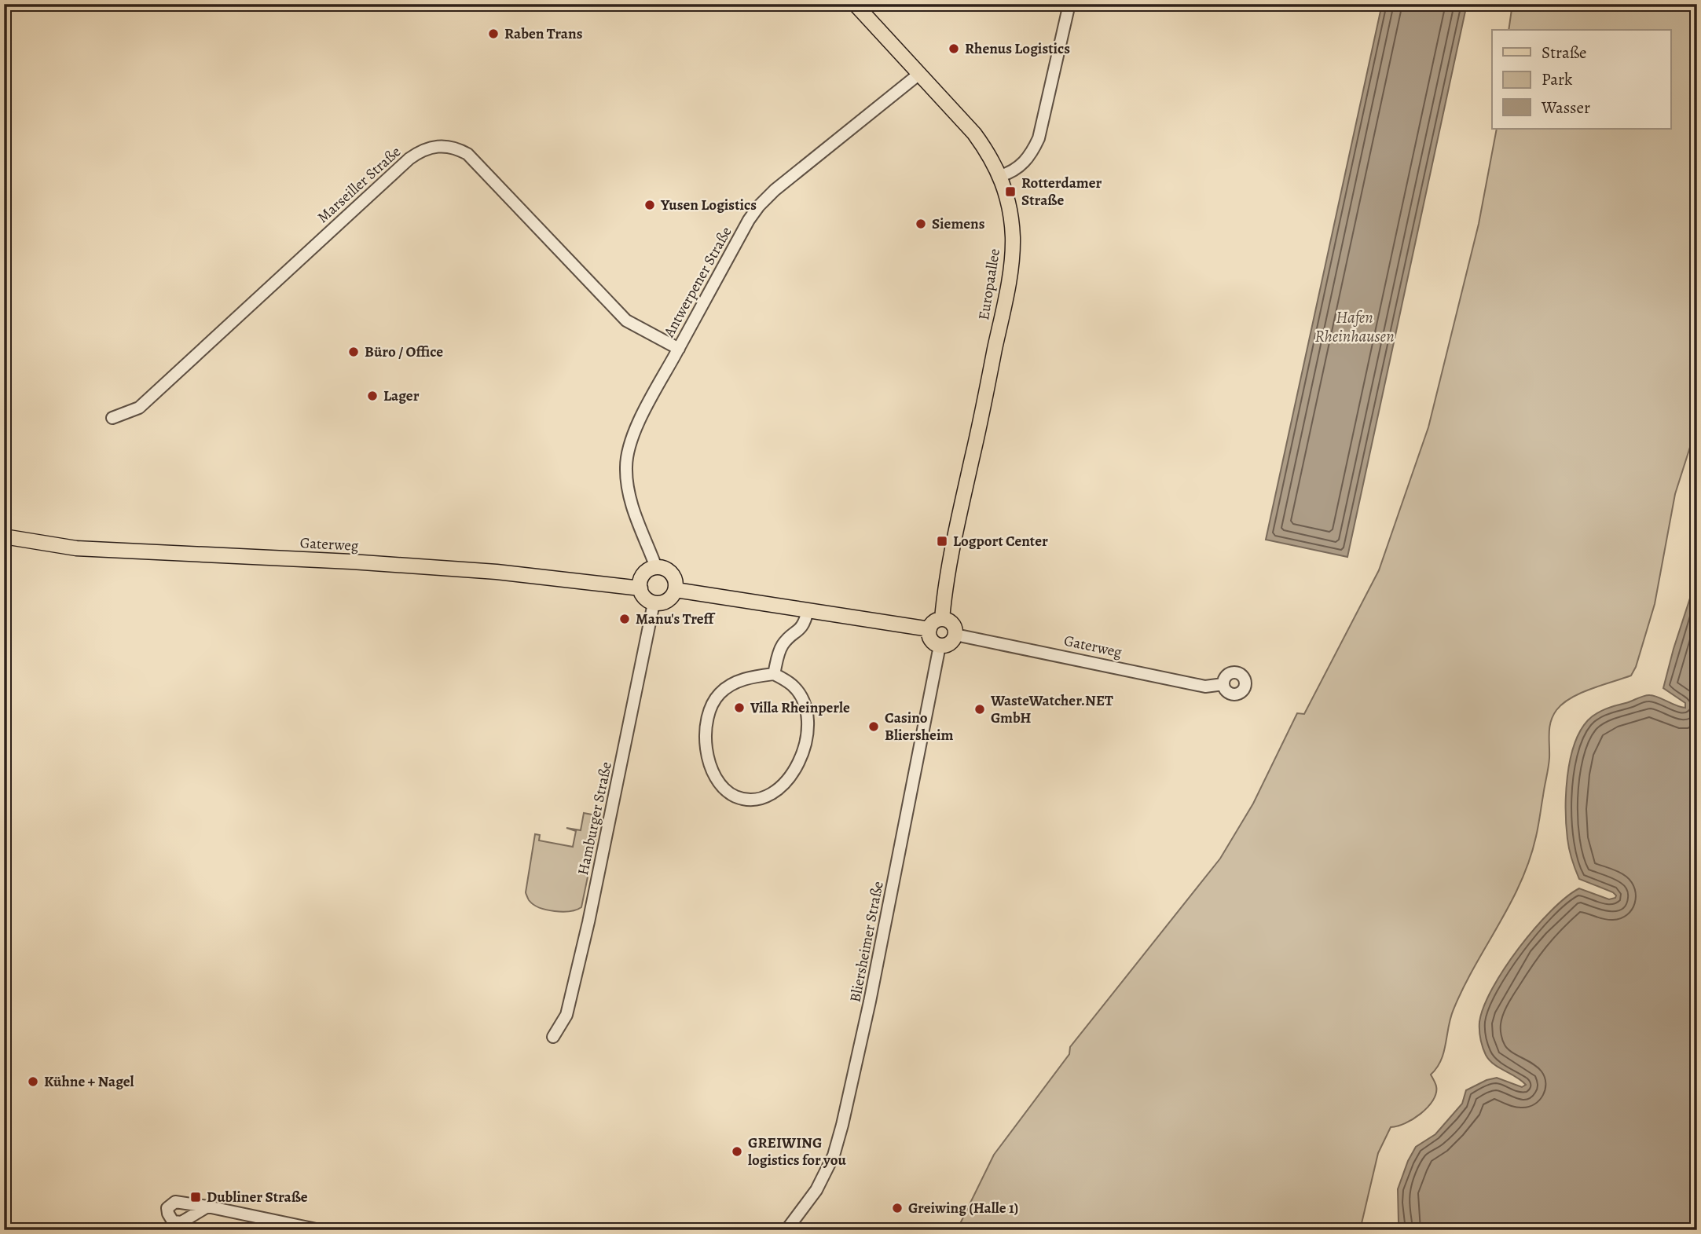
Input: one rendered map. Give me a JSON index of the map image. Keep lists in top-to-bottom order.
{
  "streets": {
    "main road": ["Europaallee", "Gaterweg"],
    "street": [
      "Marseiller Straße",
      "Antwerpener Straße",
      "Hamburger Straße",
      "Bliersheimer Straße"
    ]
  },
  "crossings": [
    ["Marseiller Straße", "Antwerpener Straße"],
    ["Antwerpener Straße", "Europaallee"],
    ["Antwerpener Straße", "Gaterweg"],
    ["Antwerpener Straße", "Hamburger Straße"],
    ["Europaallee", "Gaterweg"],
    ["Europaallee", "Bliersheimer Straße"],
    ["Gaterweg", "Hamburger Straße"],
    ["Gaterweg", "Bliersheimer Straße"]
  ],
  "water": ["Hafen Rheinhausen"],
  "places": {
    "other": [
      "Raben Trans",
      "Rhenus Logistics",
      "Yusen Logistics",
      "Siemens",
      "Büro / Office",
      "Lager",
      "Manu's Treff",
      "Villa Rheinperle",
      "WasteWatcher.NET GmbH",
      "Casino Bliersheim",
      "Kühne + Nagel",
      "GREIWING logistics for you",
      "Greiwing (Halle 1)"
    ],
    "transit": ["Rotterdamer Straße", "Logport Center", "Dubliner Straße"]
  },
  "legend": ["Straße", "Park", "Wasser"]
}
